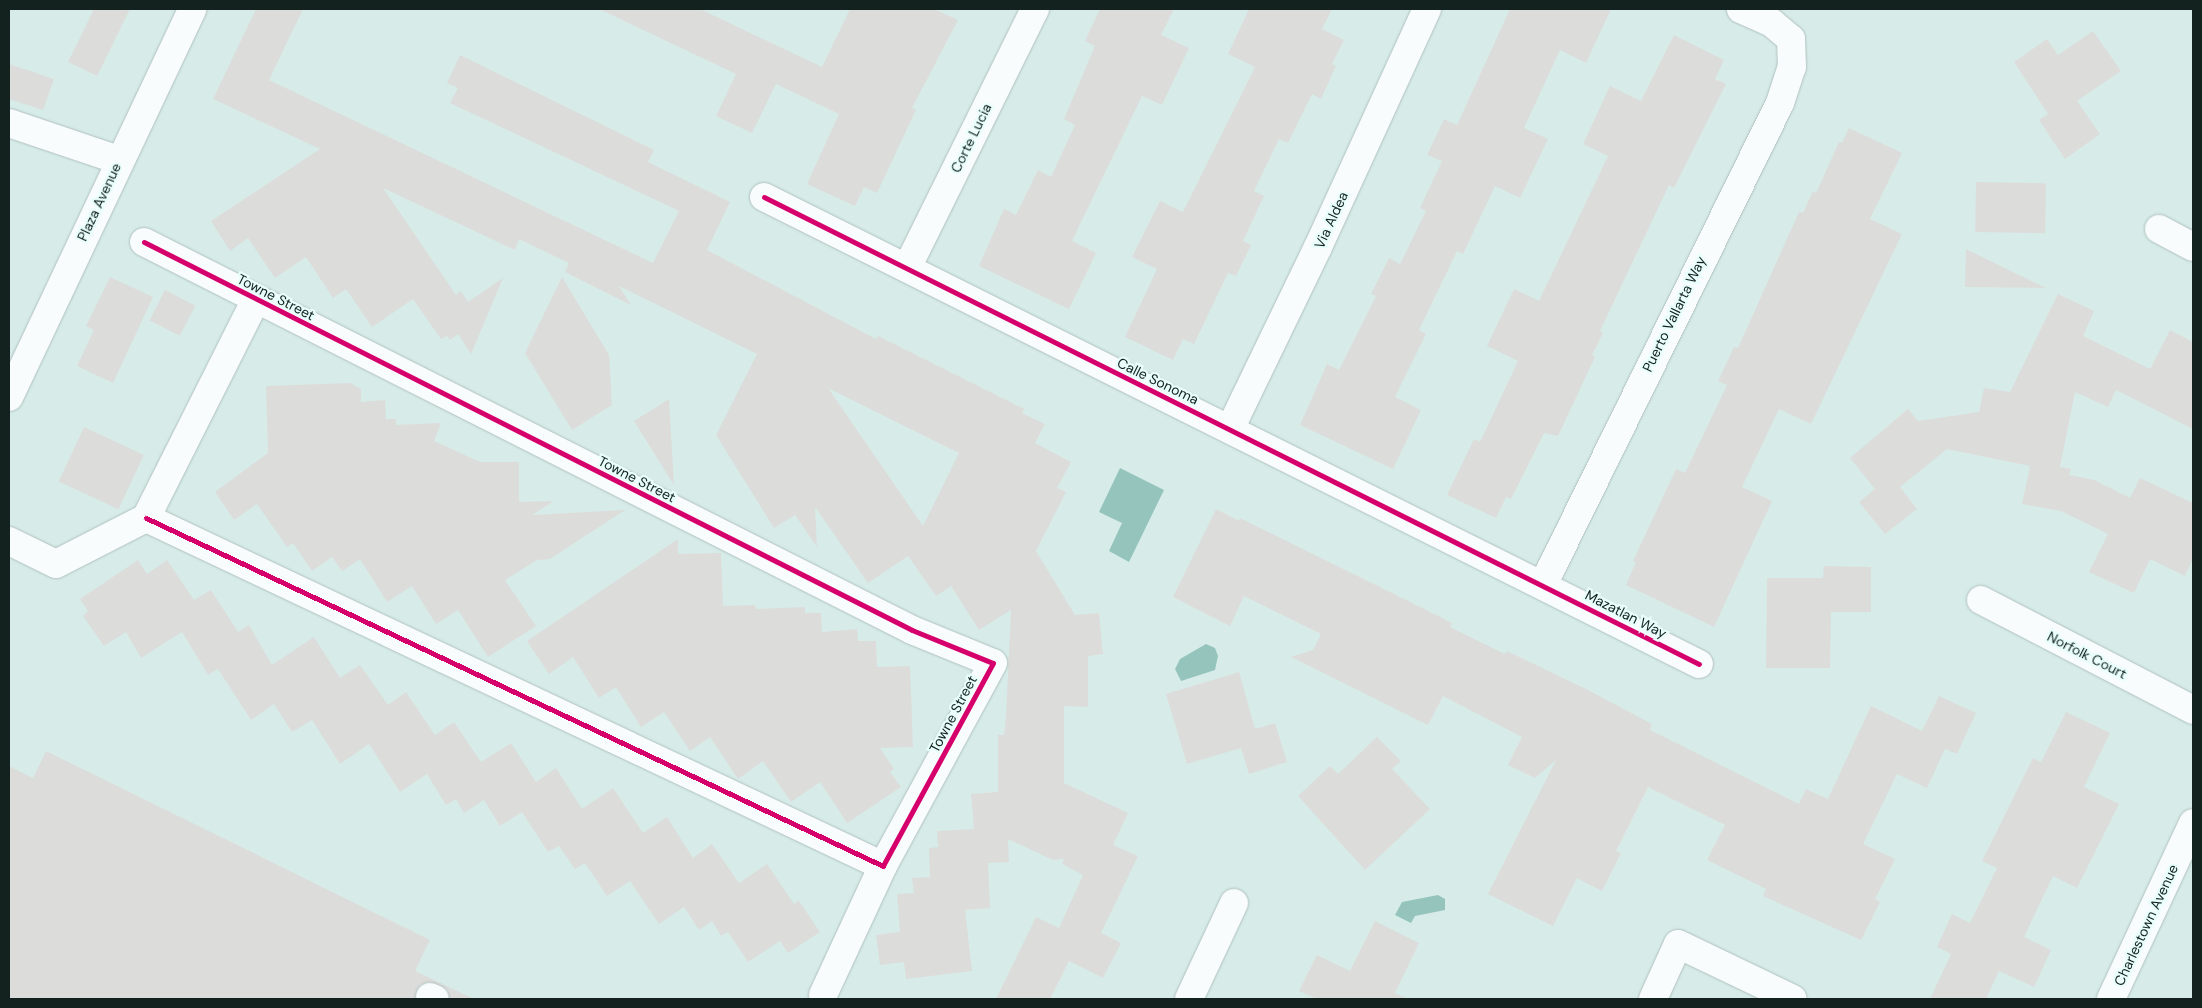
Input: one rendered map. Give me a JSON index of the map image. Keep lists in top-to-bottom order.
{
  "streets": {
    "street": [
      "Corte Lucia",
      "Plaza Avenue",
      "Via Aldea",
      "Towne Street",
      "Puerto Vallarta Way",
      "Calle Sonoma",
      "Mazatlan Way",
      "Norfolk Court",
      "Charlestown Avenue"
    ]
  },
  "crossings": [
    ["Corte Lucia", "Calle Sonoma"],
    ["Via Aldea", "Calle Sonoma"],
    ["Puerto Vallarta Way", "Calle Sonoma"],
    ["Puerto Vallarta Way", "Mazatlan Way"],
    ["Calle Sonoma", "Mazatlan Way"]
  ]
}
